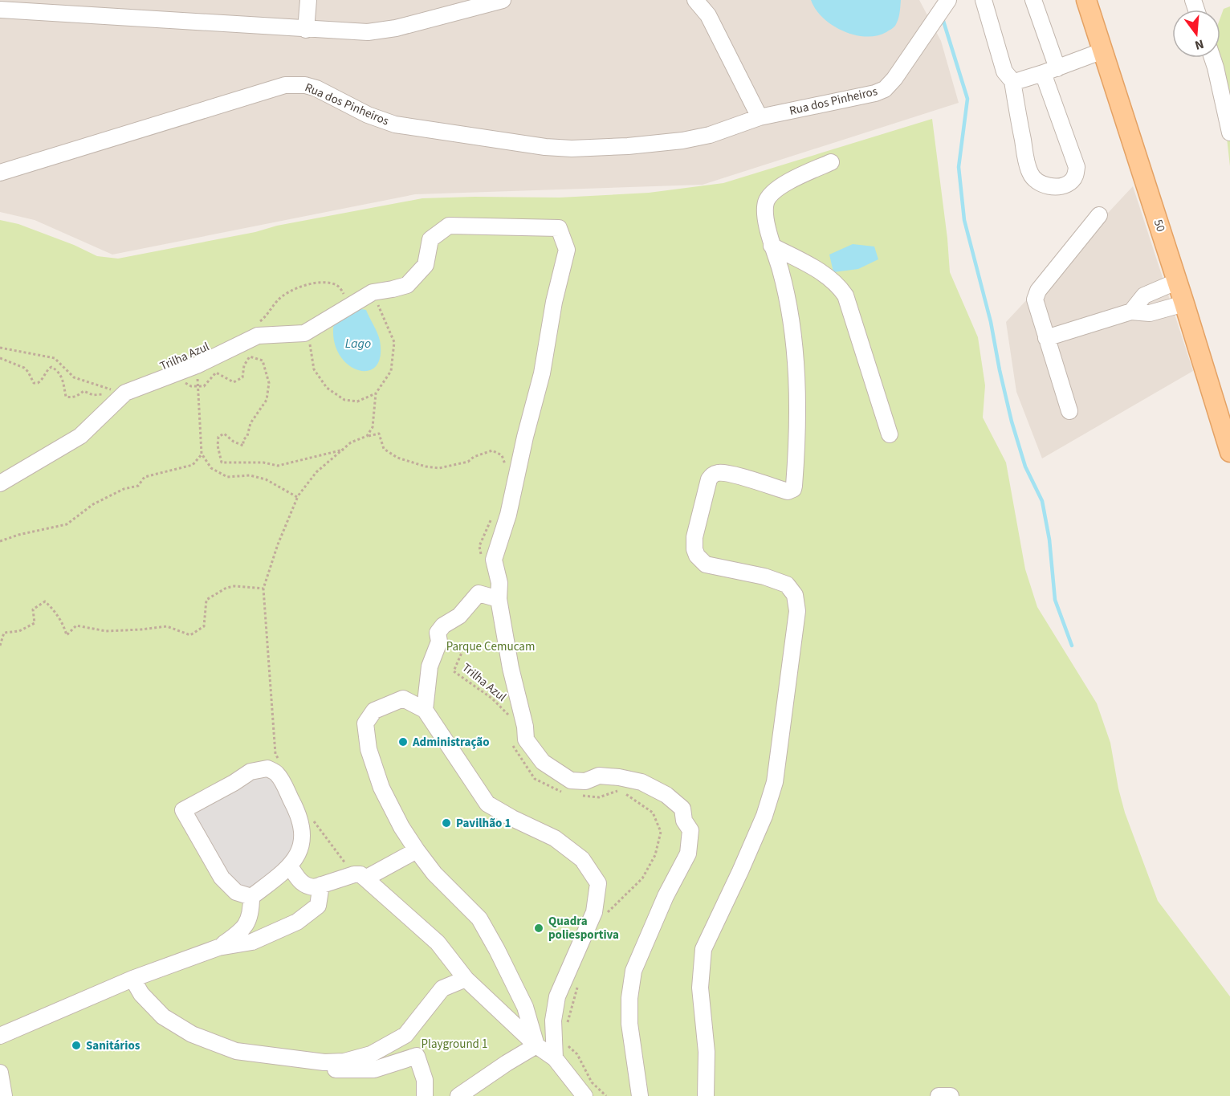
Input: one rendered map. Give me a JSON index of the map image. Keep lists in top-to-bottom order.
{
  "streets": {
    "main road": ["50"],
    "street": ["Rua dos Pinheiros"],
    "path": ["Trilha Azul"]
  },
  "water": ["Lago"],
  "parks": ["Parque Cemucam", "Playground 1"],
  "places": [
    "Administração",
    "Pavilhão 1",
    "Quadra poliesportiva",
    "Sanitários"
  ],
  "north": "bottom"
}
